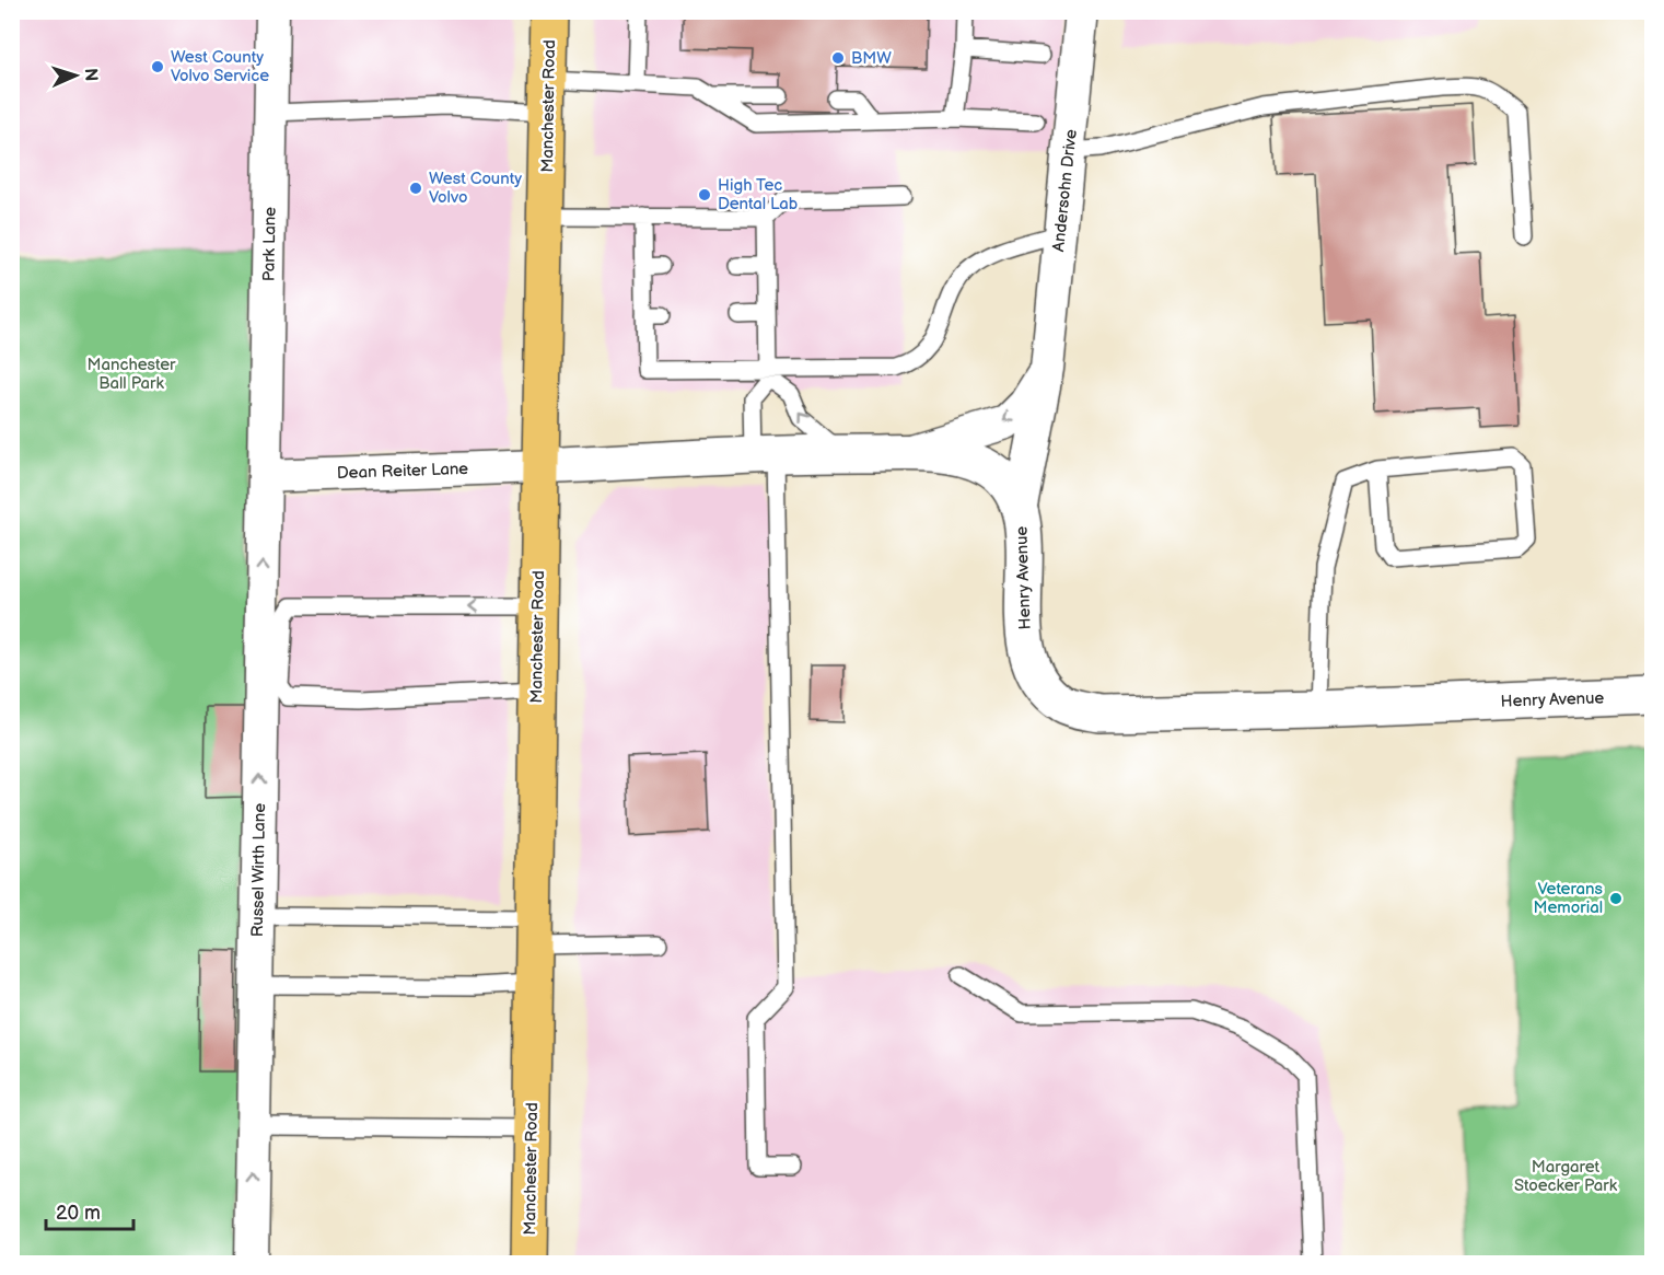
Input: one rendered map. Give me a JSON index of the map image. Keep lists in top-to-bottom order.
{
  "streets": {
    "highway": ["Manchester Road"],
    "street": [
      "Andersohn Drive",
      "Park Lane",
      "Dean Reiter Lane",
      "Henry Avenue",
      "Russel Wirth Lane"
    ]
  },
  "crossings": [
    ["Manchester Road", "Dean Reiter Lane"],
    ["Manchester Road", "Henry Avenue"],
    ["Andersohn Drive", "Henry Avenue"],
    ["Park Lane", "Dean Reiter Lane"],
    ["Park Lane", "Russel Wirth Lane"],
    ["Dean Reiter Lane", "Henry Avenue"],
    ["Dean Reiter Lane", "Russel Wirth Lane"]
  ],
  "one_way": ["Russel Wirth Lane"],
  "parks": ["Manchester Ball Park", "Margaret Stoecker Park"],
  "places": [
    "BMW",
    "West County Volvo Service",
    "West County Volvo",
    "High Tec Dental Lab",
    "Veterans Memorial"
  ],
  "scale_bar": "20 m",
  "north": "right"
}
